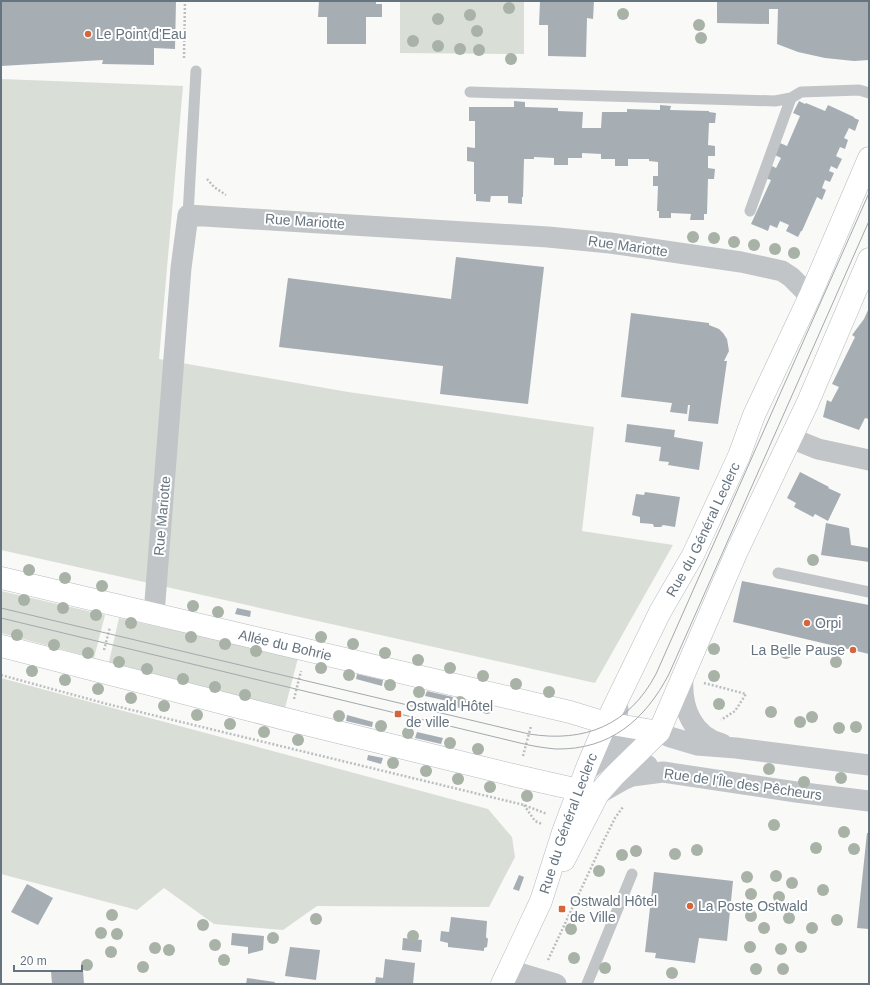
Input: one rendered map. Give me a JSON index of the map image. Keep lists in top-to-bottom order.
{
  "streets": {
    "main road": ["Rue du Général Leclerc", "Allée du Bohrie"],
    "street": ["Rue Mariotte", "Rue de l'Île des Pêcheurs"]
  },
  "crossings": [
    ["Rue Mariotte", "Rue du Général Leclerc"],
    ["Rue Mariotte", "Allée du Bohrie"],
    ["Rue du Général Leclerc", "Allée du Bohrie"],
    ["Rue du Général Leclerc", "Rue de l'Île des Pêcheurs"]
  ],
  "places": {
    "other": [
      "Le Point d'Eau",
      "Orpi",
      "La Belle Pause",
      "La Poste Ostwald"
    ],
    "transit": ["Ostwald Hôtel de ville", "Ostwald Hôtel de Ville"]
  },
  "scale_bar": "20 m"
}
